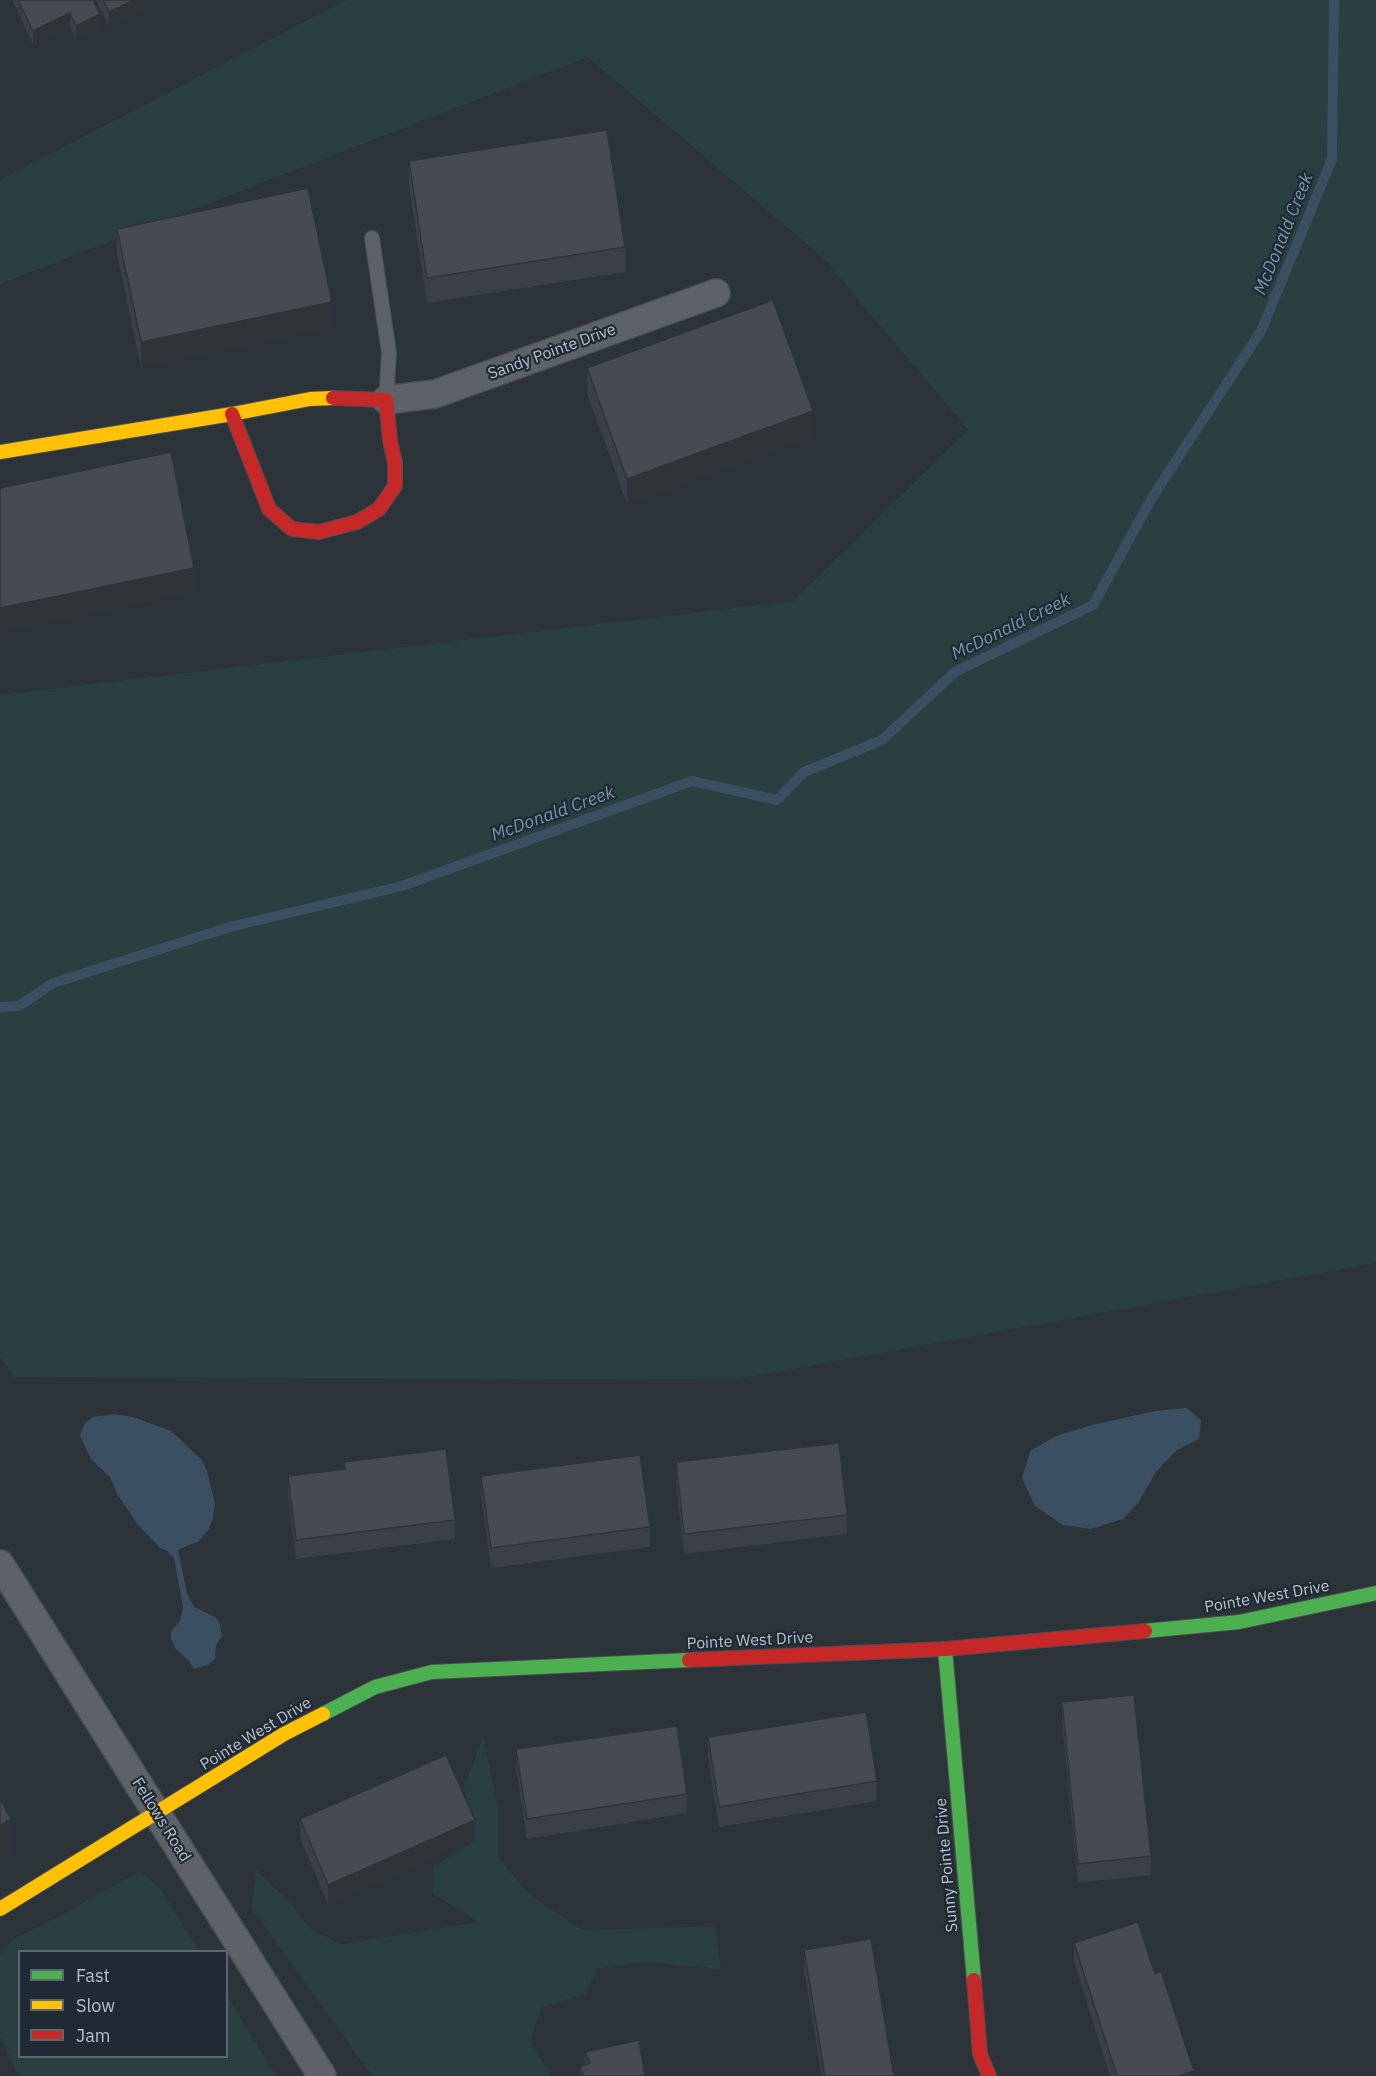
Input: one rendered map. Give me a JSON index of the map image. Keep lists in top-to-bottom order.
{
  "streets": {
    "street": [
      "Sandy Pointe Drive",
      "Pointe West Drive",
      "Fellows Road",
      "Sunny Pointe Drive"
    ]
  },
  "crossings": [
    ["Pointe West Drive", "Fellows Road"],
    ["Pointe West Drive", "Sunny Pointe Drive"]
  ],
  "water": ["McDonald Creek"],
  "legend": ["Fast", "Slow", "Jam"]
}
